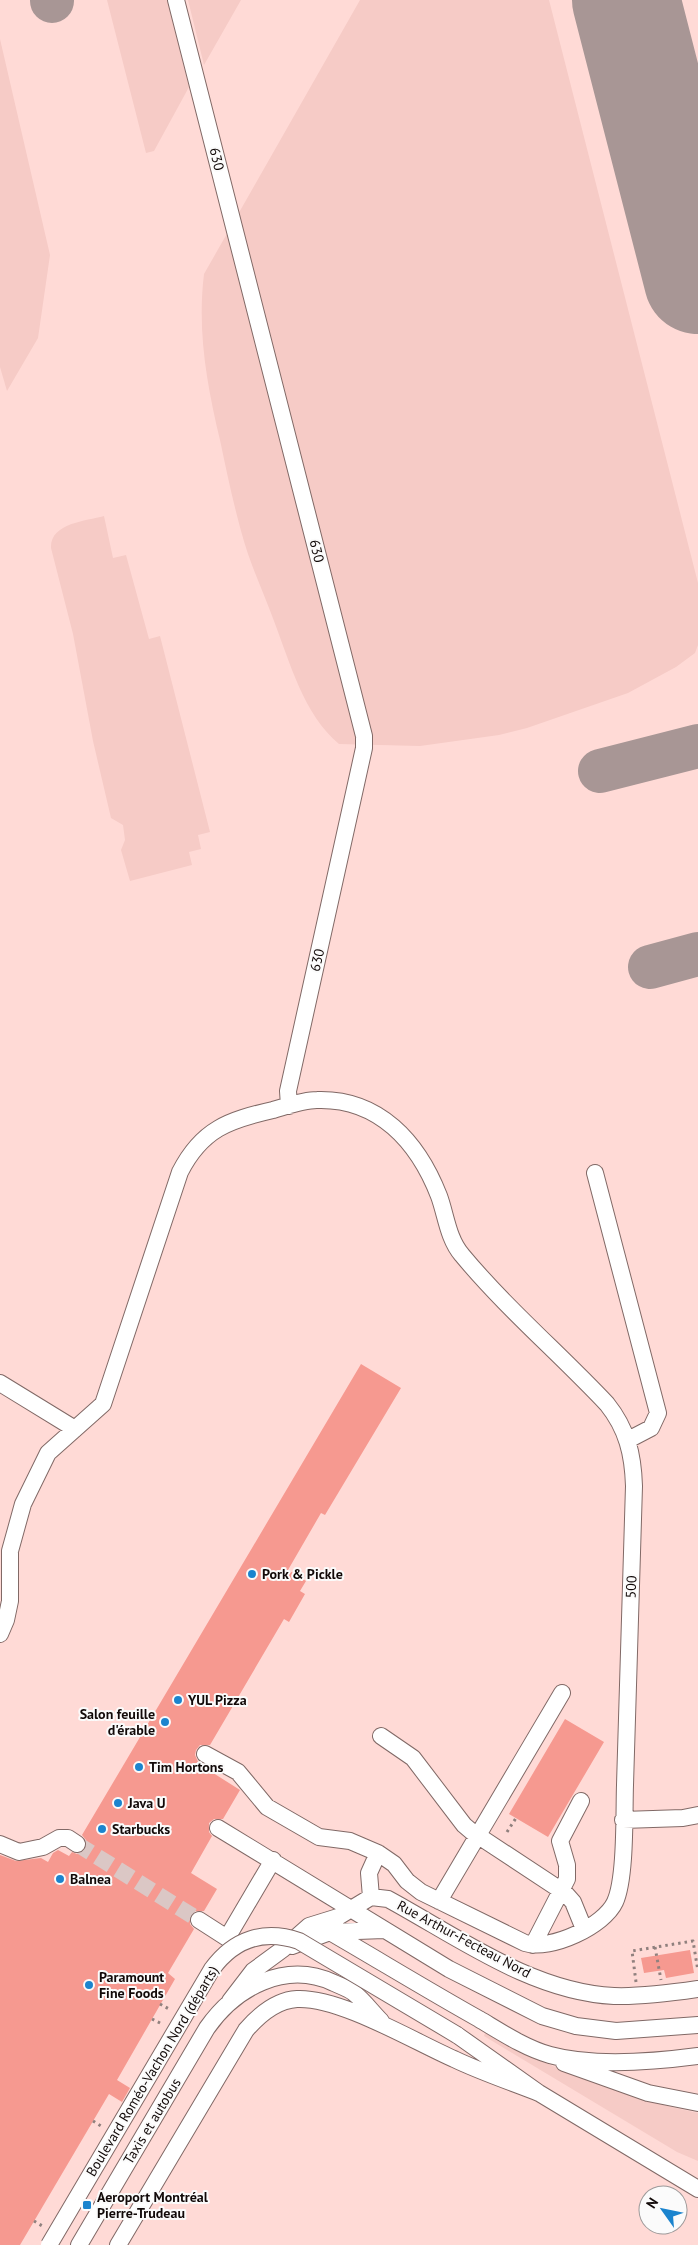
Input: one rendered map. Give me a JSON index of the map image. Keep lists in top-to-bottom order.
{
  "streets": {
    "street": [
      "630",
      "500",
      "Rue Arthur-Fecteau Nord",
      "Boulevard Roméo-Vachon Nord (départs)",
      "Taxis et autobus"
    ]
  },
  "crossings": [
    ["630", "500"]
  ],
  "places": {
    "other": [
      "Pork & Pickle",
      "YUL Pizza",
      "Salon feuille d'érable",
      "Tim Hortons",
      "Java U",
      "Starbucks",
      "Balnea",
      "Paramount Fine Foods"
    ],
    "transit": ["Aeroport Montréal Pierre-Trudeau"]
  },
  "north": "top left"
}
